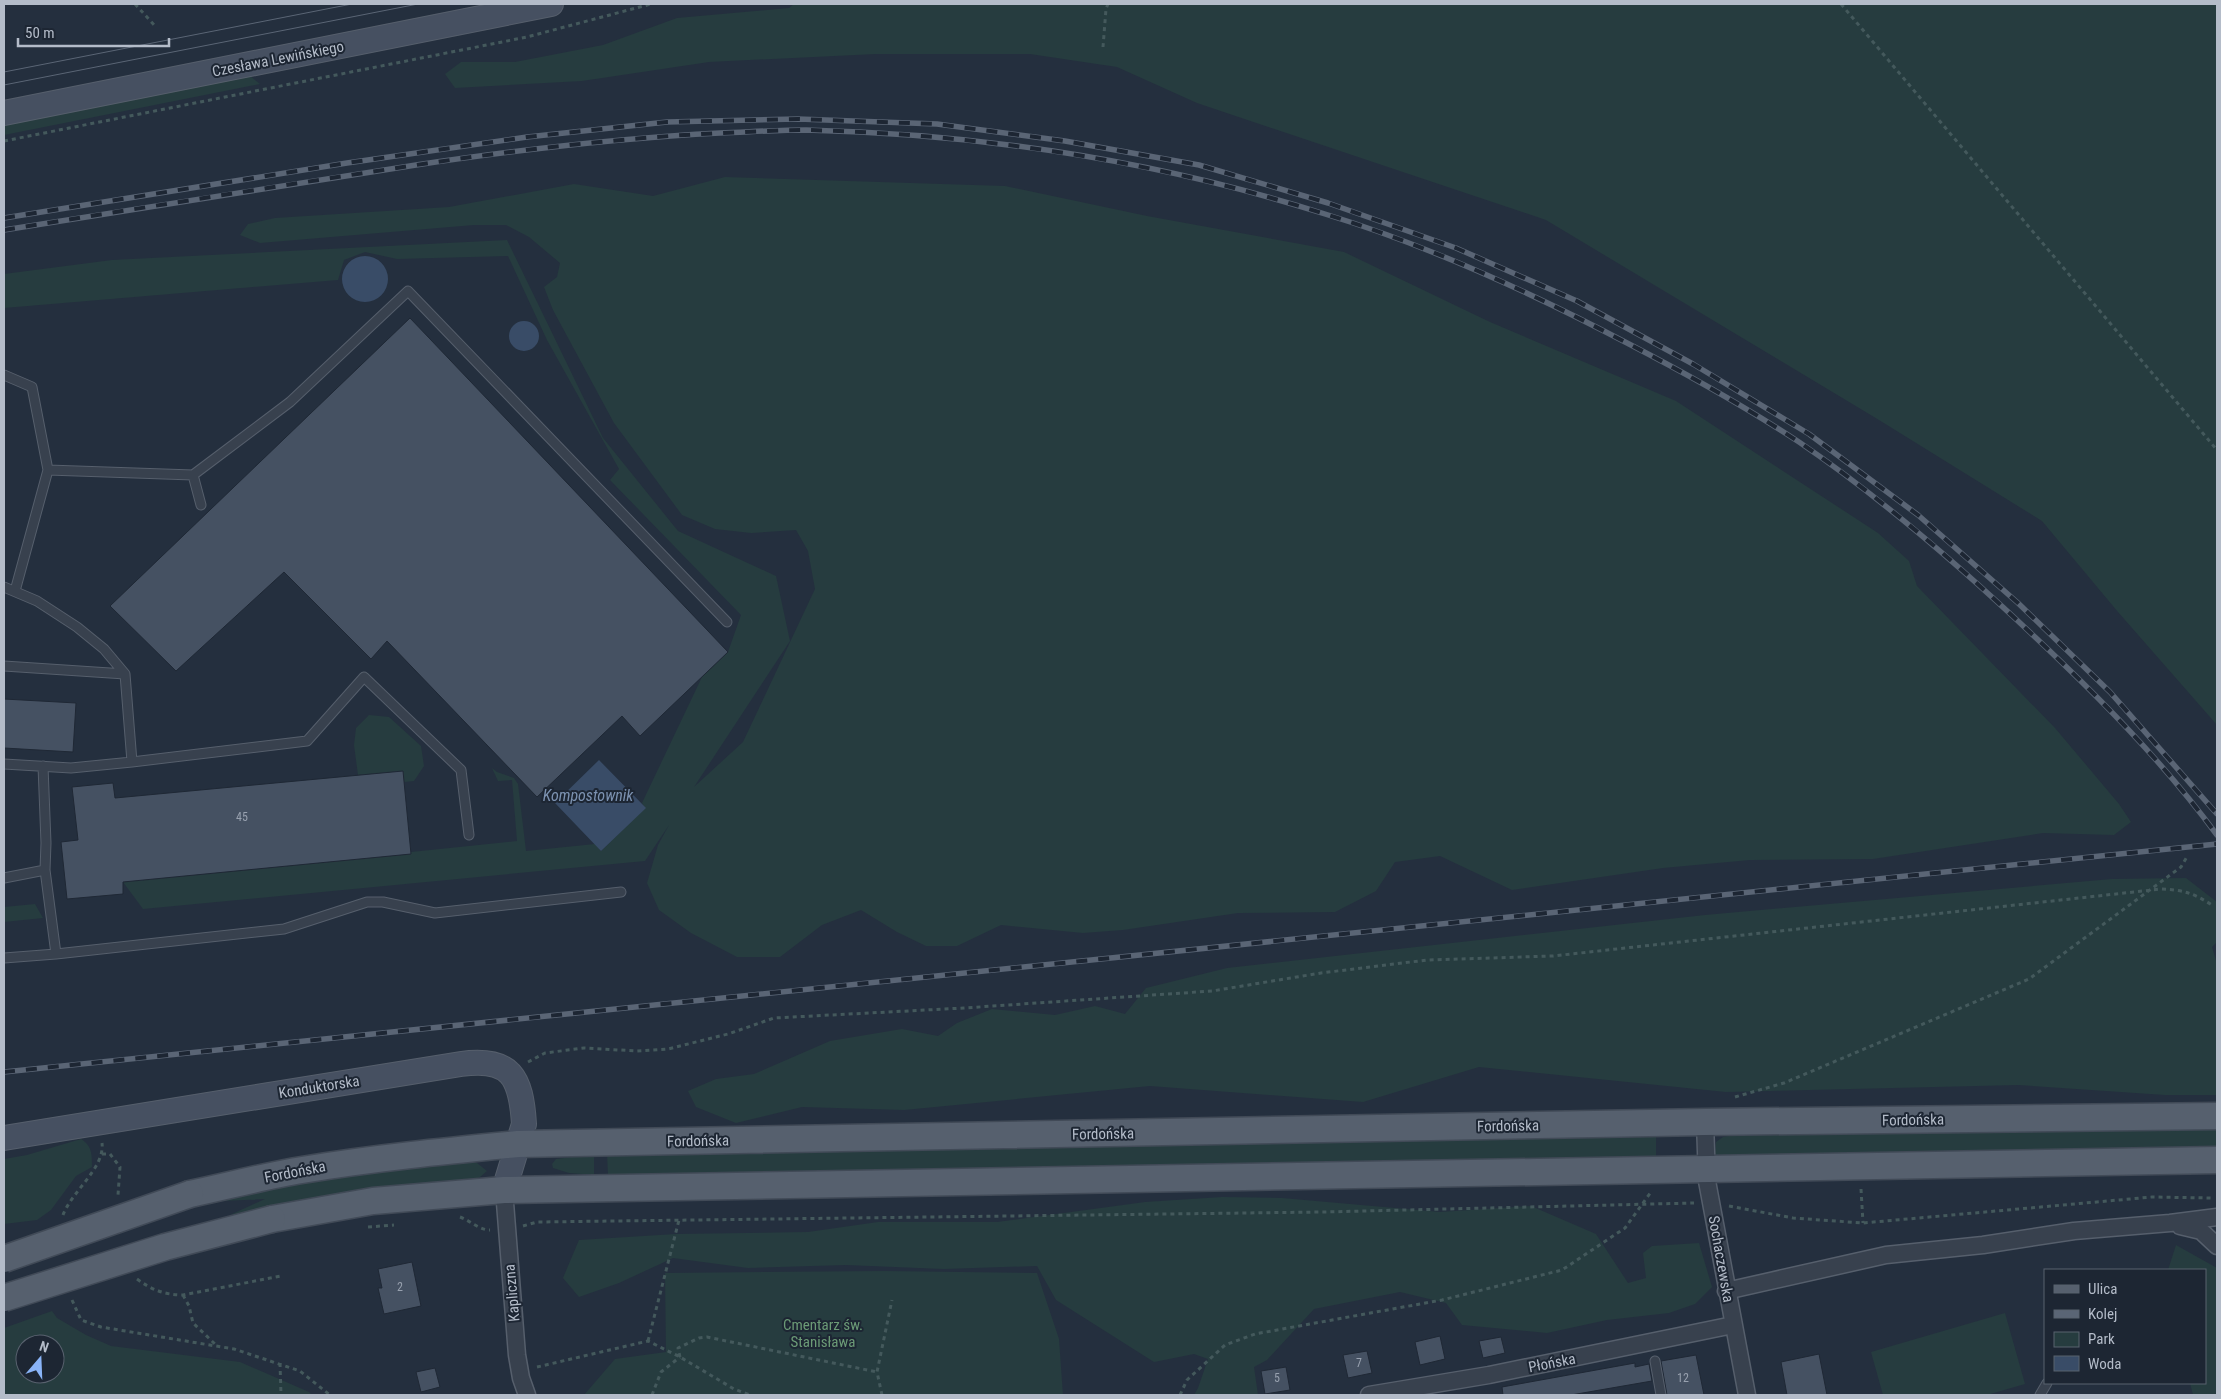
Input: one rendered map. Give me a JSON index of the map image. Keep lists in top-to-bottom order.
{
  "streets": {
    "main road": ["Fordońska"],
    "street": [
      "Czesława Lewińskiego",
      "Konduktorska",
      "Sochaczewska",
      "Kapliczna",
      "Płońska"
    ]
  },
  "crossings": [
    ["Fordońska", "Sochaczewska"],
    ["Sochaczewska", "Płońska"]
  ],
  "water": ["Kompostownik"],
  "parks": ["Cmentarz św. Stanisława"],
  "house_numbers": [
    "45",
    "2",
    "7",
    "5",
    "12"
  ],
  "legend": [
    "Ulica",
    "Kolej",
    "Park",
    "Woda"
  ],
  "scale_bar": "50 m",
  "north": "top"
}
